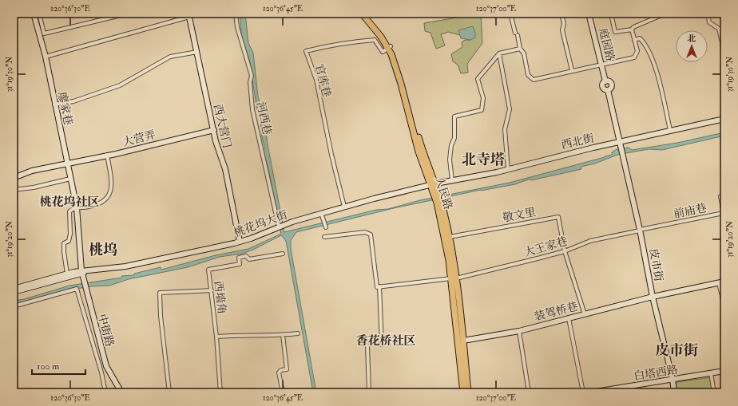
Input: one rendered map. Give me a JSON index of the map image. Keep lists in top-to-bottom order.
{
  "streets": {
    "main road": ["人民路"],
    "street": [
      "庭园路",
      "官库巷",
      "廖家巷",
      "河西巷",
      "西大营门",
      "大营弄",
      "西北街",
      "前庙巷",
      "敬文里",
      "桃花坞大街",
      "大王家巷",
      "皮市街",
      "西墙角",
      "装驾桥巷",
      "中街路",
      "白塔西路"
    ]
  },
  "crossings": [
    ["庭园路", "西北街"],
    ["庭园路", "皮市街"],
    ["官库巷", "人民路"],
    ["官库巷", "桃花坞大街"],
    ["廖家巷", "大营弄"],
    ["廖家巷", "桃花坞大街"],
    ["廖家巷", "中街路"],
    ["河西巷", "桃花坞大街"],
    ["西大营门", "大营弄"],
    ["西大营门", "桃花坞大街"],
    ["西北街", "人民路"],
    ["西北街", "桃花坞大街"],
    ["西北街", "皮市街"],
    ["人民路", "敬文里"],
    ["人民路", "桃花坞大街"],
    ["人民路", "大王家巷"],
    ["人民路", "装驾桥巷"],
    ["前庙巷", "大王家巷"],
    ["前庙巷", "皮市街"],
    ["敬文里", "大王家巷"],
    ["桃花坞大街", "中街路"],
    ["大王家巷", "皮市街"],
    ["皮市街", "装驾桥巷"],
    ["皮市街", "白塔西路"]
  ],
  "districts": [
    "北寺塔",
    "桃花坞社区",
    "桃坞",
    "香花桥社区",
    "皮市街"
  ],
  "scale_bar": "100 m",
  "north": "top",
  "coordinates": [
    "120°36'30\"E",
    "120°36'45\"E",
    "120°37'00\"E",
    "31°19'30\"N",
    "31°19'20\"N"
  ]
}
